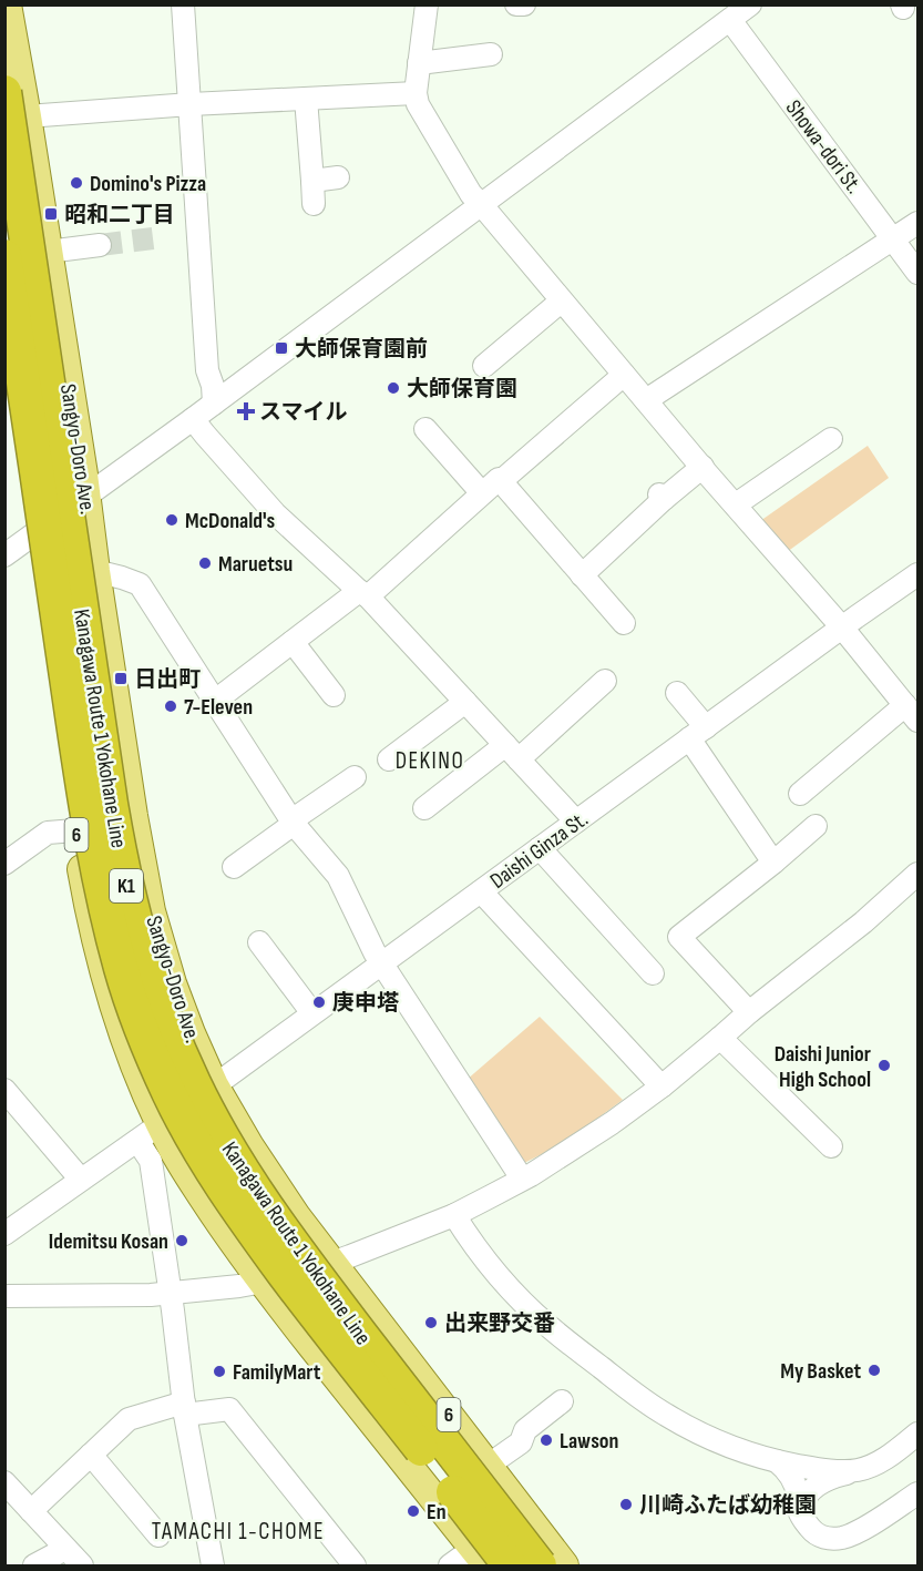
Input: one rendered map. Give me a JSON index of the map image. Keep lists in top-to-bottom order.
{
  "streets": {
    "highway": ["Kanagawa Route 1 Yokohane Line", "K1"],
    "main road": ["Sangyo-Doro Ave.", "6"],
    "street": ["Showa-dori St.", "Daishi Ginza St."]
  },
  "crossings": [
    ["Sangyo-Doro Ave.", "Daishi Ginza St."],
    ["6", "Daishi Ginza St."]
  ],
  "districts": ["DEKINO", "TAMACHI 1-CHOME"],
  "places": {
    "other": [
      "Domino's Pizza",
      "大師保育園",
      "McDonald's",
      "Maruetsu",
      "7-Eleven",
      "庚申塔",
      "Daishi Junior High School",
      "Idemitsu Kosan",
      "出来野交番",
      "My Basket",
      "FamilyMart",
      "Lawson",
      "川崎ふたば幼稚園",
      "En"
    ],
    "transit": ["昭和二丁目", "大師保育園前", "日出町"],
    "health": ["スマイル"]
  }
}
